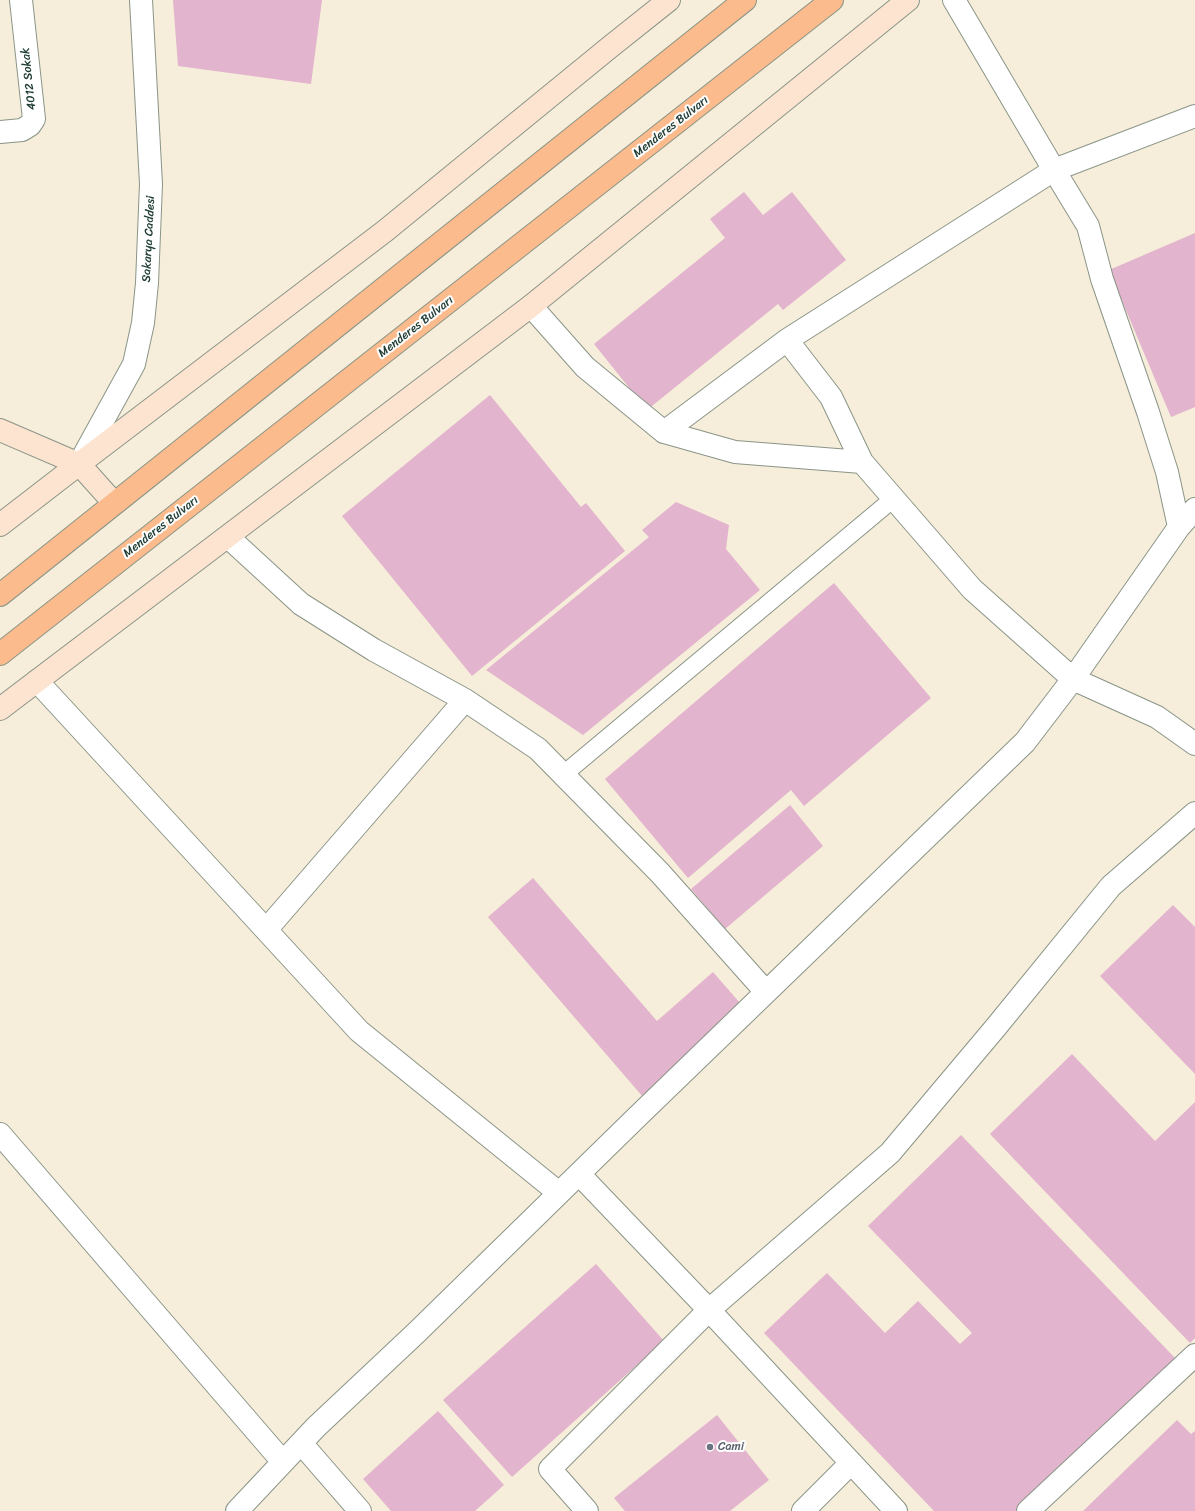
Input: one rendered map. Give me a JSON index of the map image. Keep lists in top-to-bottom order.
{
  "streets": {
    "main road": ["Menderes Bulvarı"],
    "street": ["4012 Sokak", "Sakarya Caddesi"]
  },
  "places": ["Cami"]
}
